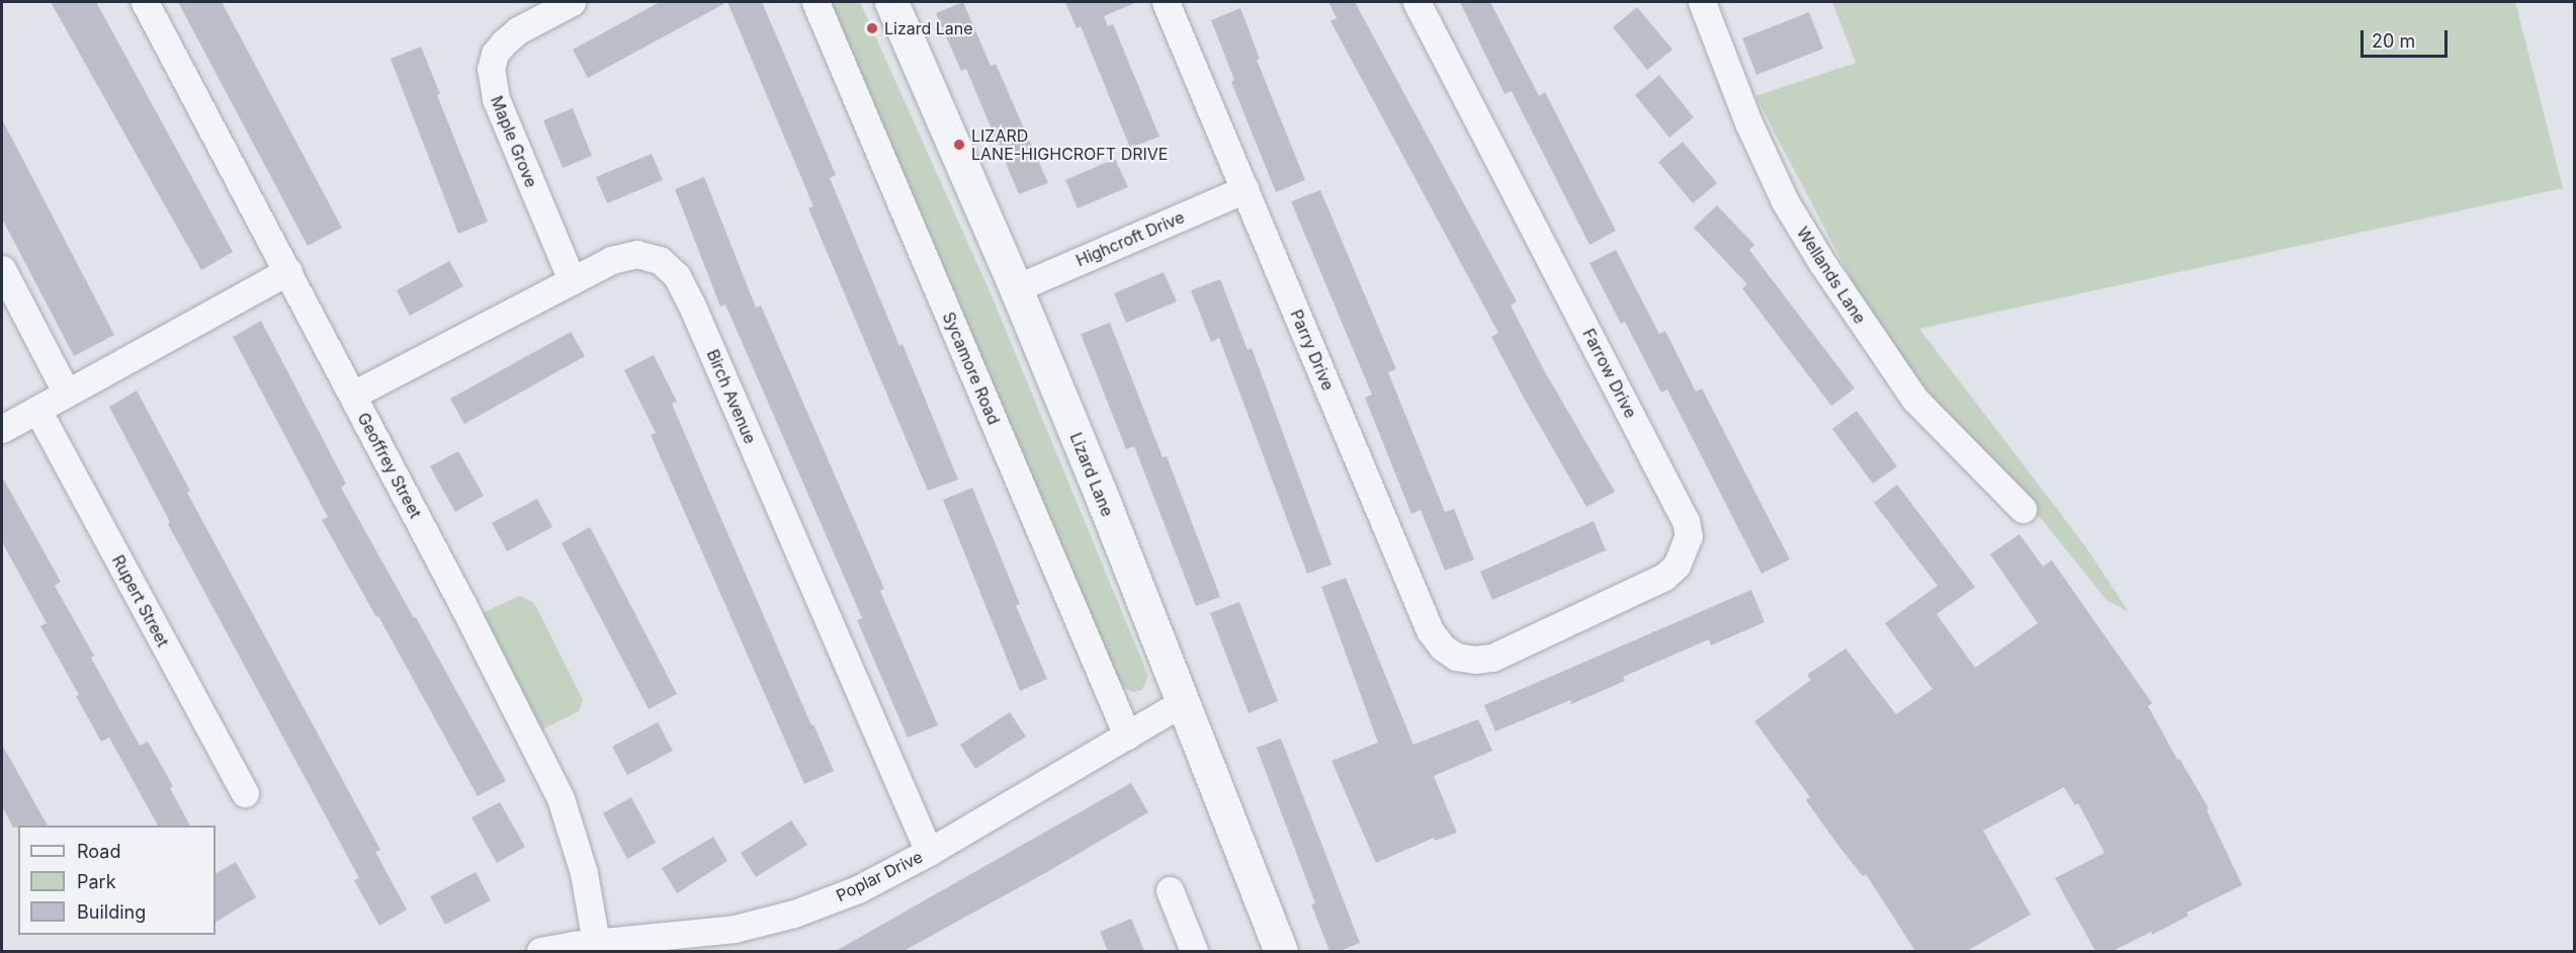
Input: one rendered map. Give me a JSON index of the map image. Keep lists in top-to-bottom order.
{
  "streets": {
    "street": [
      "Maple Grove",
      "Highcroft Drive",
      "Wellands Lane",
      "Parry Drive",
      "Sycamore Road",
      "Farrow Drive",
      "Birch Avenue",
      "Geoffrey Street",
      "Lizard Lane",
      "Rupert Street",
      "Poplar Drive"
    ]
  },
  "crossings": [
    ["Maple Grove", "Birch Avenue"],
    ["Highcroft Drive", "Parry Drive"],
    ["Highcroft Drive", "Lizard Lane"],
    ["Parry Drive", "Farrow Drive"],
    ["Sycamore Road", "Poplar Drive"],
    ["Birch Avenue", "Geoffrey Street"],
    ["Birch Avenue", "Poplar Drive"],
    ["Geoffrey Street", "Poplar Drive"],
    ["Lizard Lane", "Poplar Drive"]
  ],
  "places": ["Lizard Lane", "LIZARD LANE-HIGHCROFT DRIVE"],
  "legend": ["Road", "Park", "Building"],
  "scale_bar": "20 m"
}
